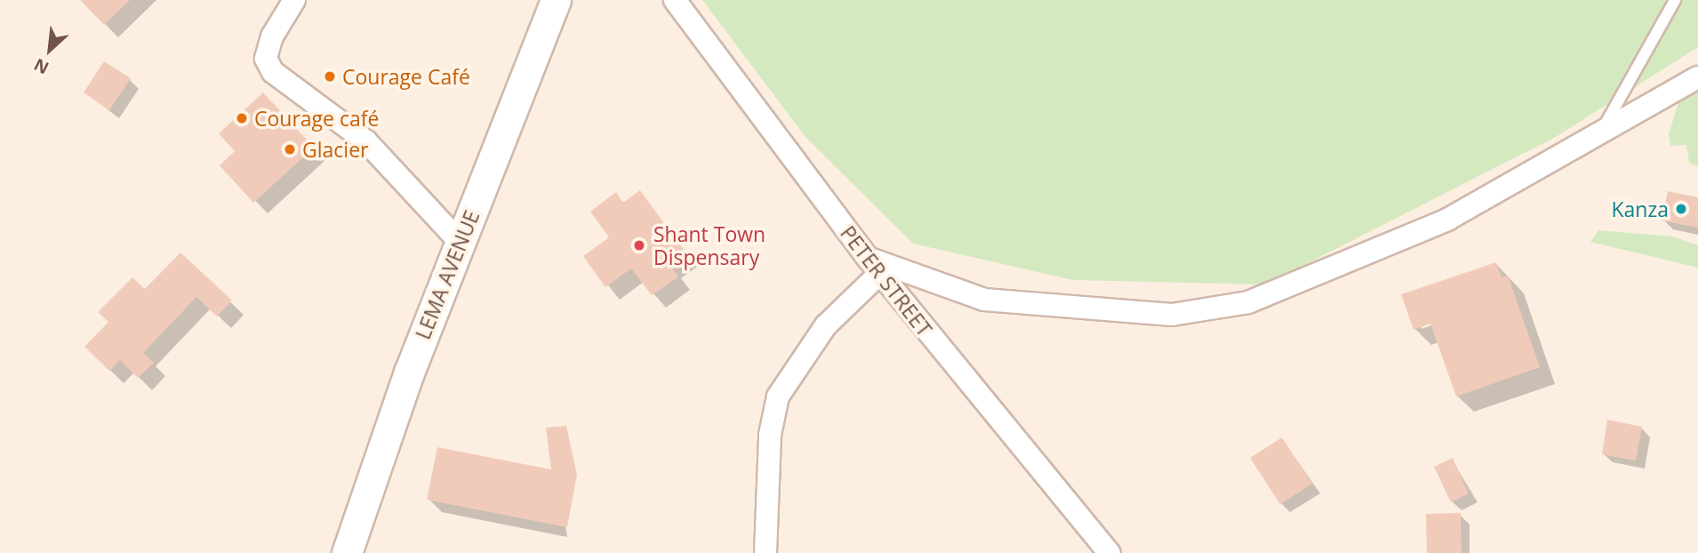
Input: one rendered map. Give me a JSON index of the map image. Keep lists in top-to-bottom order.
{
  "streets": {
    "main road": ["LEMA AVENUE"],
    "street": ["PETER STREET"]
  },
  "places": [
    "Courage Café",
    "Courage café",
    "Glacier",
    "Kanza",
    "Shant Town Dispensary"
  ],
  "north": "bottom left"
}
